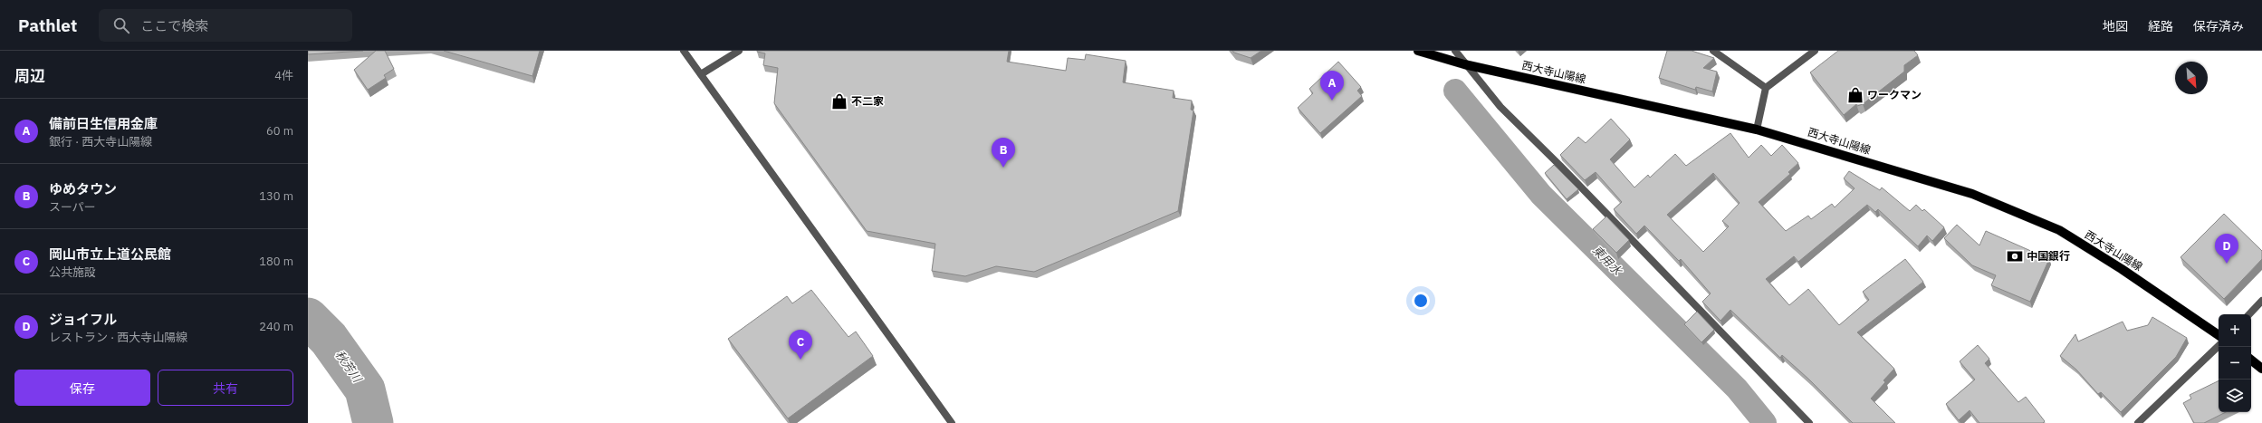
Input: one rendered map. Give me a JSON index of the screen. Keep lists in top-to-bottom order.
{
  "streets": {
    "main road": ["西大寺山陽線"]
  },
  "water": ["東用水", "秋芳川"],
  "places": {
    "shop": ["ワークマン", "不二家"],
    "bank": ["中国銀行"]
  },
  "north": "bottom right",
  "page": {
    "header": "Pathlet",
    "search": "ここで検索",
    "nav": ["地図", "経路", "保存済み"],
    "heading": ["周辺", "4件"],
    "pins": [
      "A",
      "B",
      "D",
      "C"
    ],
    "list": [
      {
        "mark": "A",
        "name": "備前日生信用金庫",
        "note": "銀行 · 西大寺山陽線",
        "value": "60 m"
      },
      {
        "mark": "B",
        "name": "ゆめタウン",
        "note": "スーパー",
        "value": "130 m"
      },
      {
        "mark": "C",
        "name": "岡山市立上道公民館",
        "note": "公共施設",
        "value": "180 m"
      },
      {
        "mark": "D",
        "name": "ジョイフル",
        "note": "レストラン · 西大寺山陽線",
        "value": "240 m"
      }
    ],
    "map_buttons": ["+", "−"],
    "buttons": ["保存", "共有"]
  }
}
